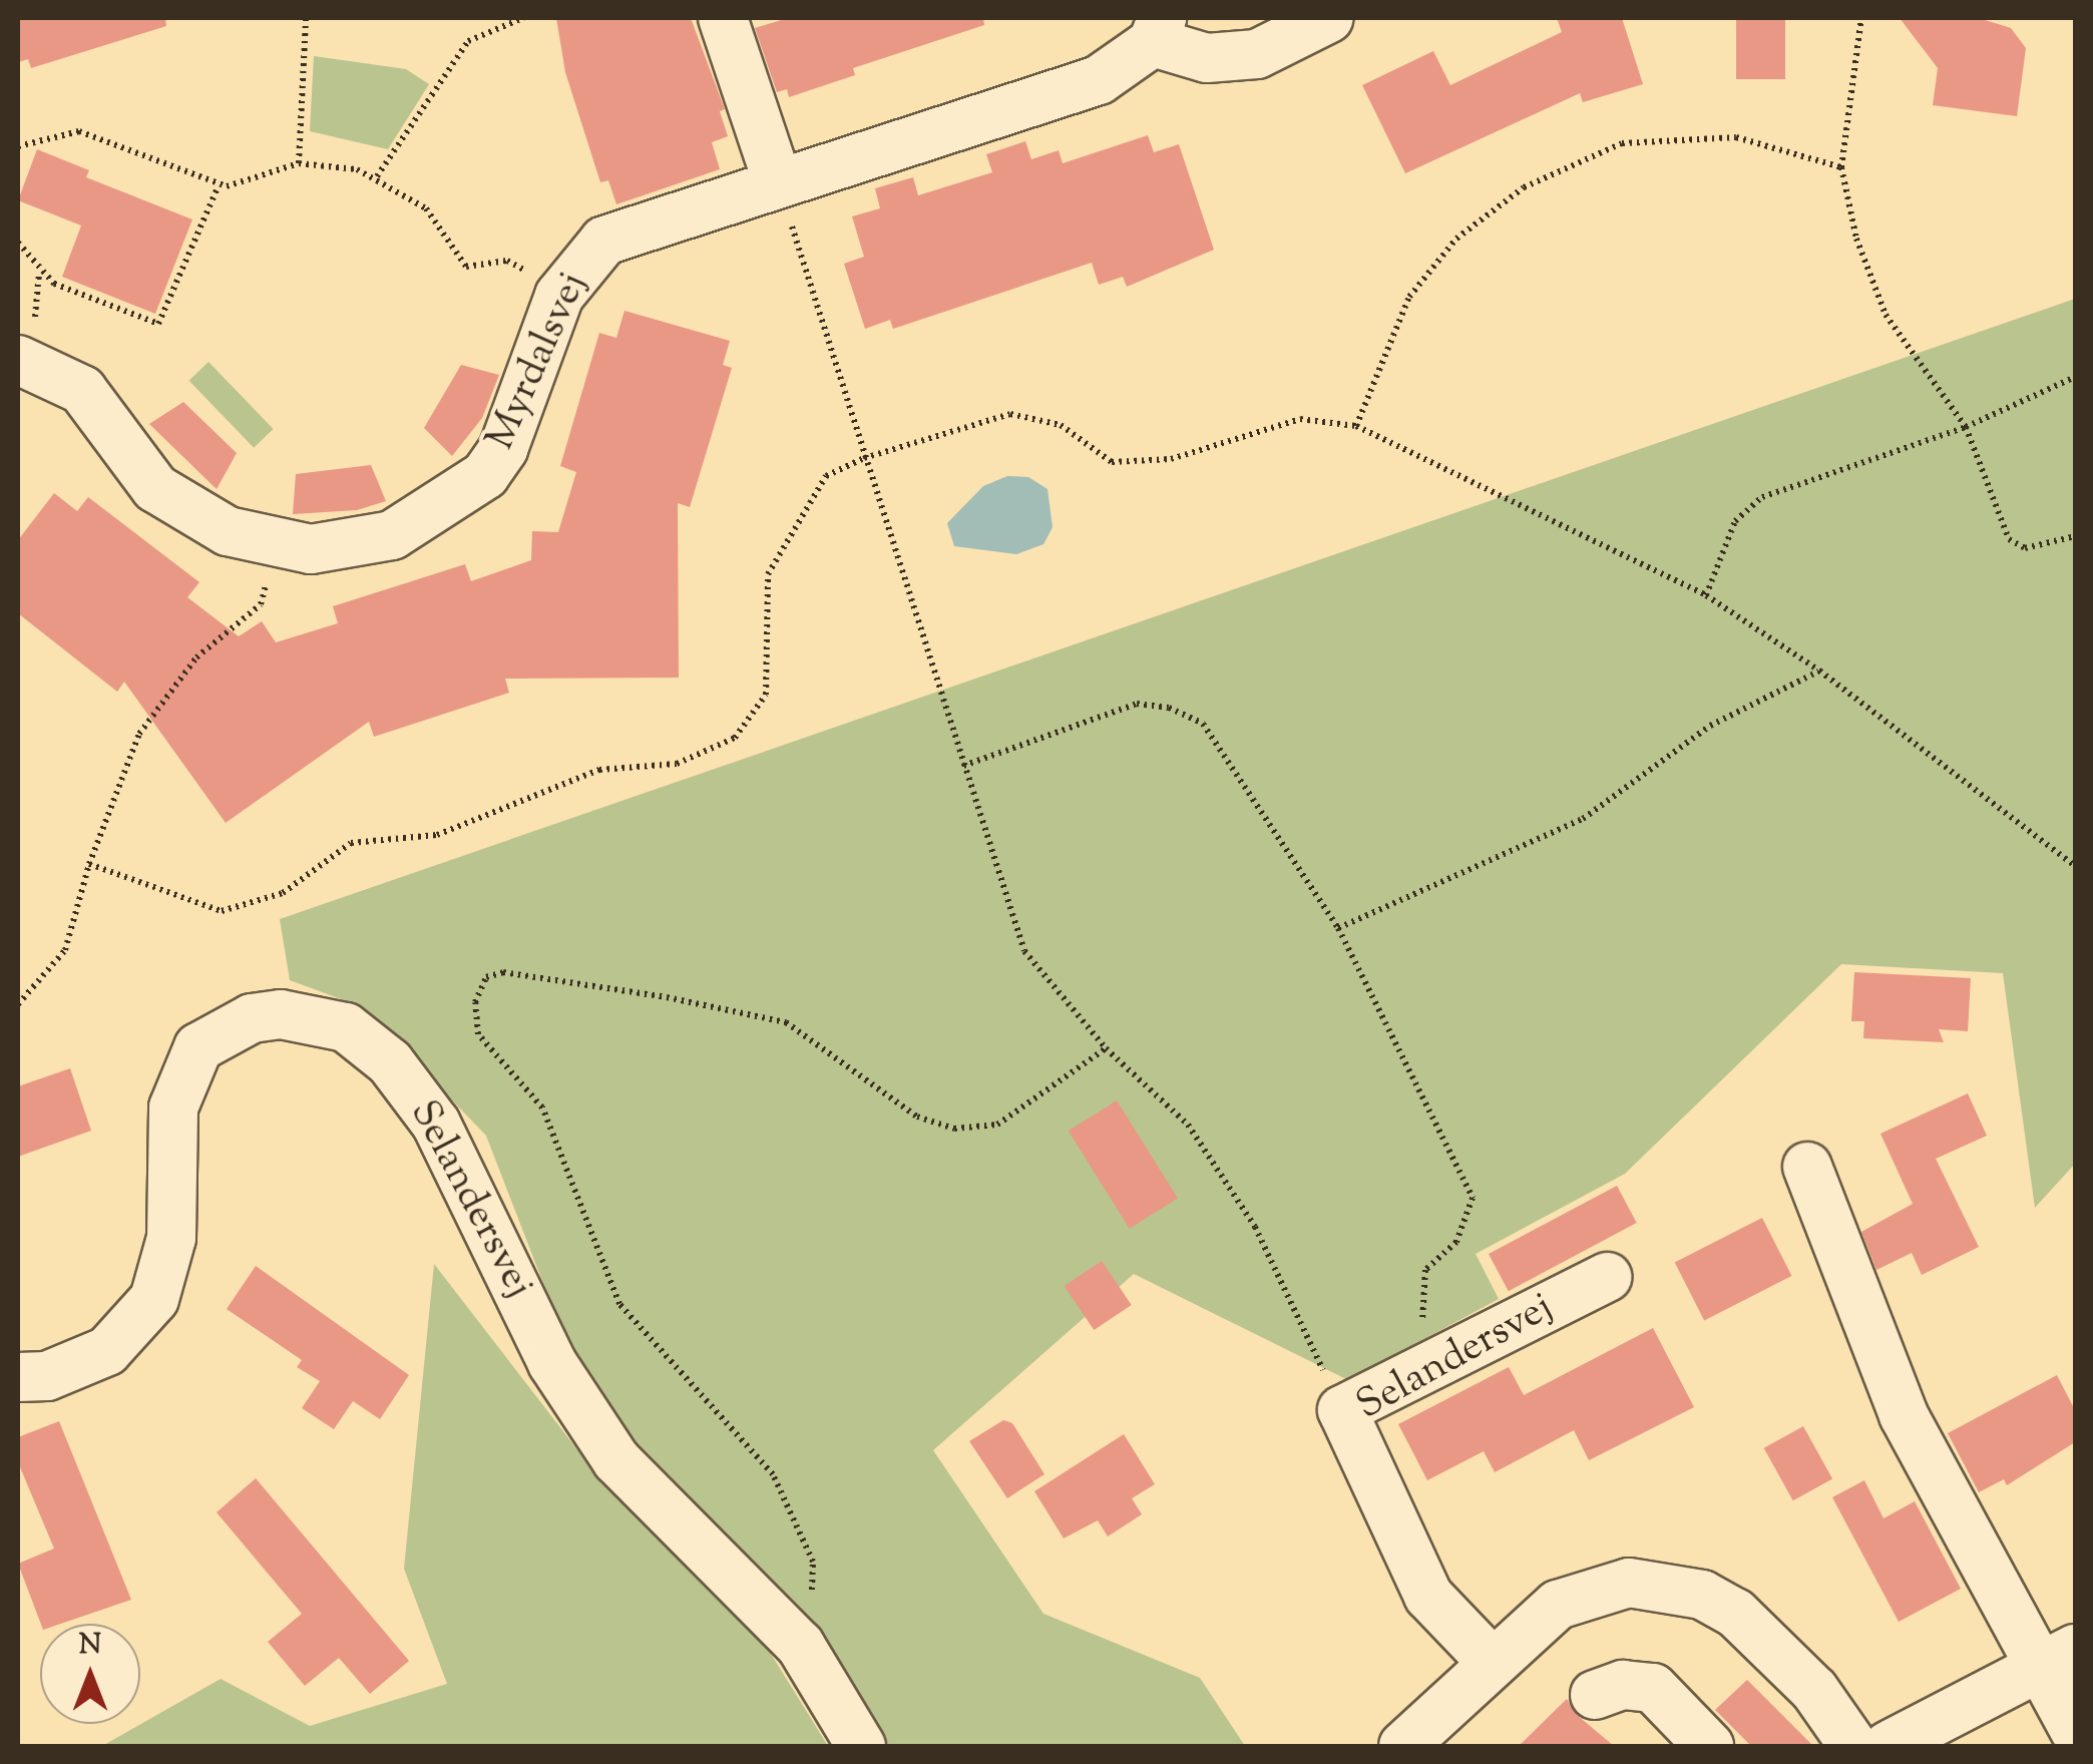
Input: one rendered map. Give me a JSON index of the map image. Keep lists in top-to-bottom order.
{
  "streets": {
    "street": ["Myrdalsvej", "Selandersvej"]
  },
  "north": "top"
}
